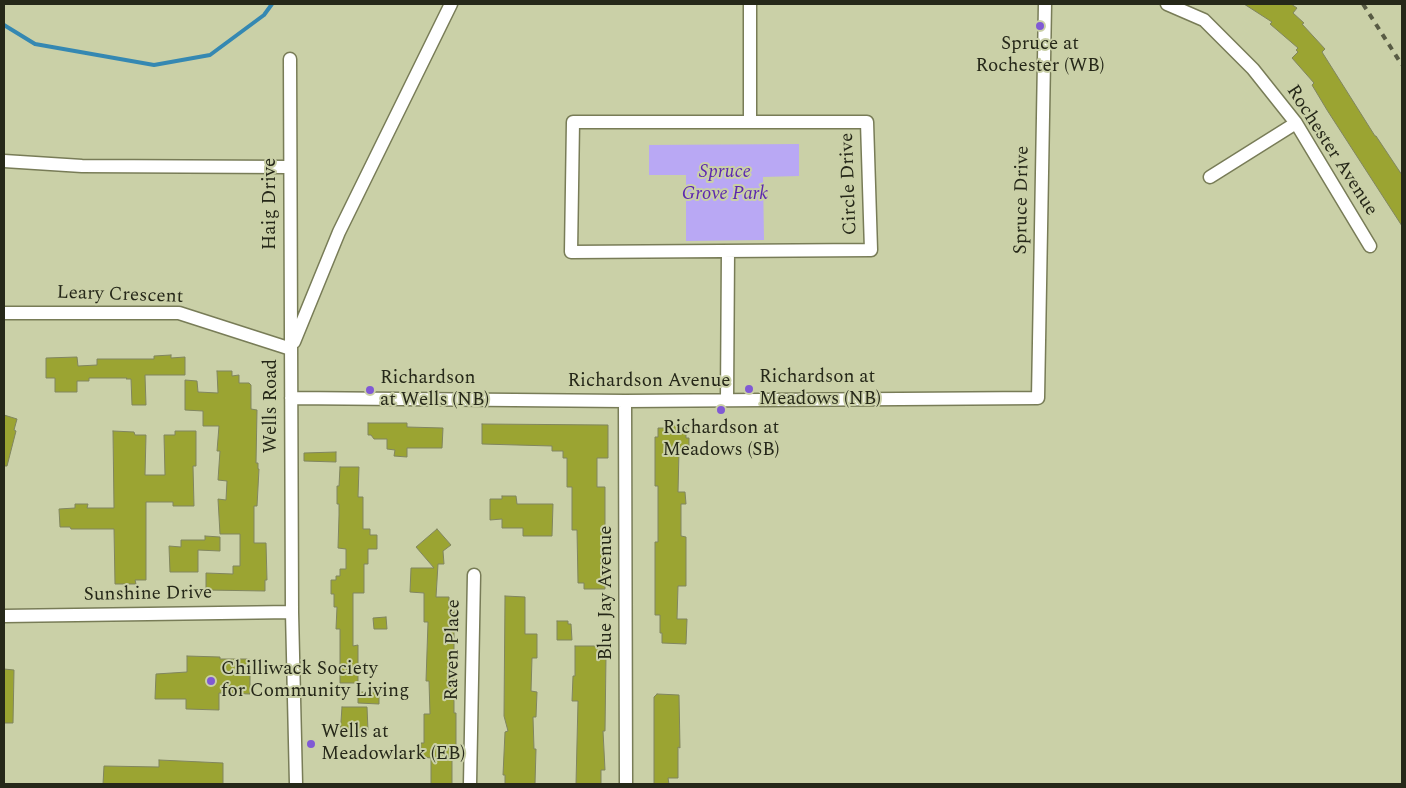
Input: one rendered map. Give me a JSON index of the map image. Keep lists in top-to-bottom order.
{
  "streets": {
    "street": [
      "Rochester Avenue",
      "Circle Drive",
      "Spruce Drive",
      "Haig Drive",
      "Leary Crescent",
      "Richardson Avenue",
      "Wells Road",
      "Blue Jay Avenue",
      "Sunshine Drive",
      "Raven Place"
    ]
  },
  "crossings": [
    ["Spruce Drive", "Richardson Avenue"],
    ["Haig Drive", "Leary Crescent"],
    ["Haig Drive", "Wells Road"],
    ["Leary Crescent", "Wells Road"],
    ["Richardson Avenue", "Wells Road"],
    ["Richardson Avenue", "Blue Jay Avenue"],
    ["Wells Road", "Sunshine Drive"]
  ],
  "parks": ["Spruce Grove Park"],
  "places": [
    "Spruce at Rochester (WB)",
    "Richardson at Meadows (NB)",
    "Richardson at Wells (NB)",
    "Richardson at Meadows (SB)",
    "Chilliwack Society for Community Living",
    "Wells at Meadowlark (EB)"
  ]
}
